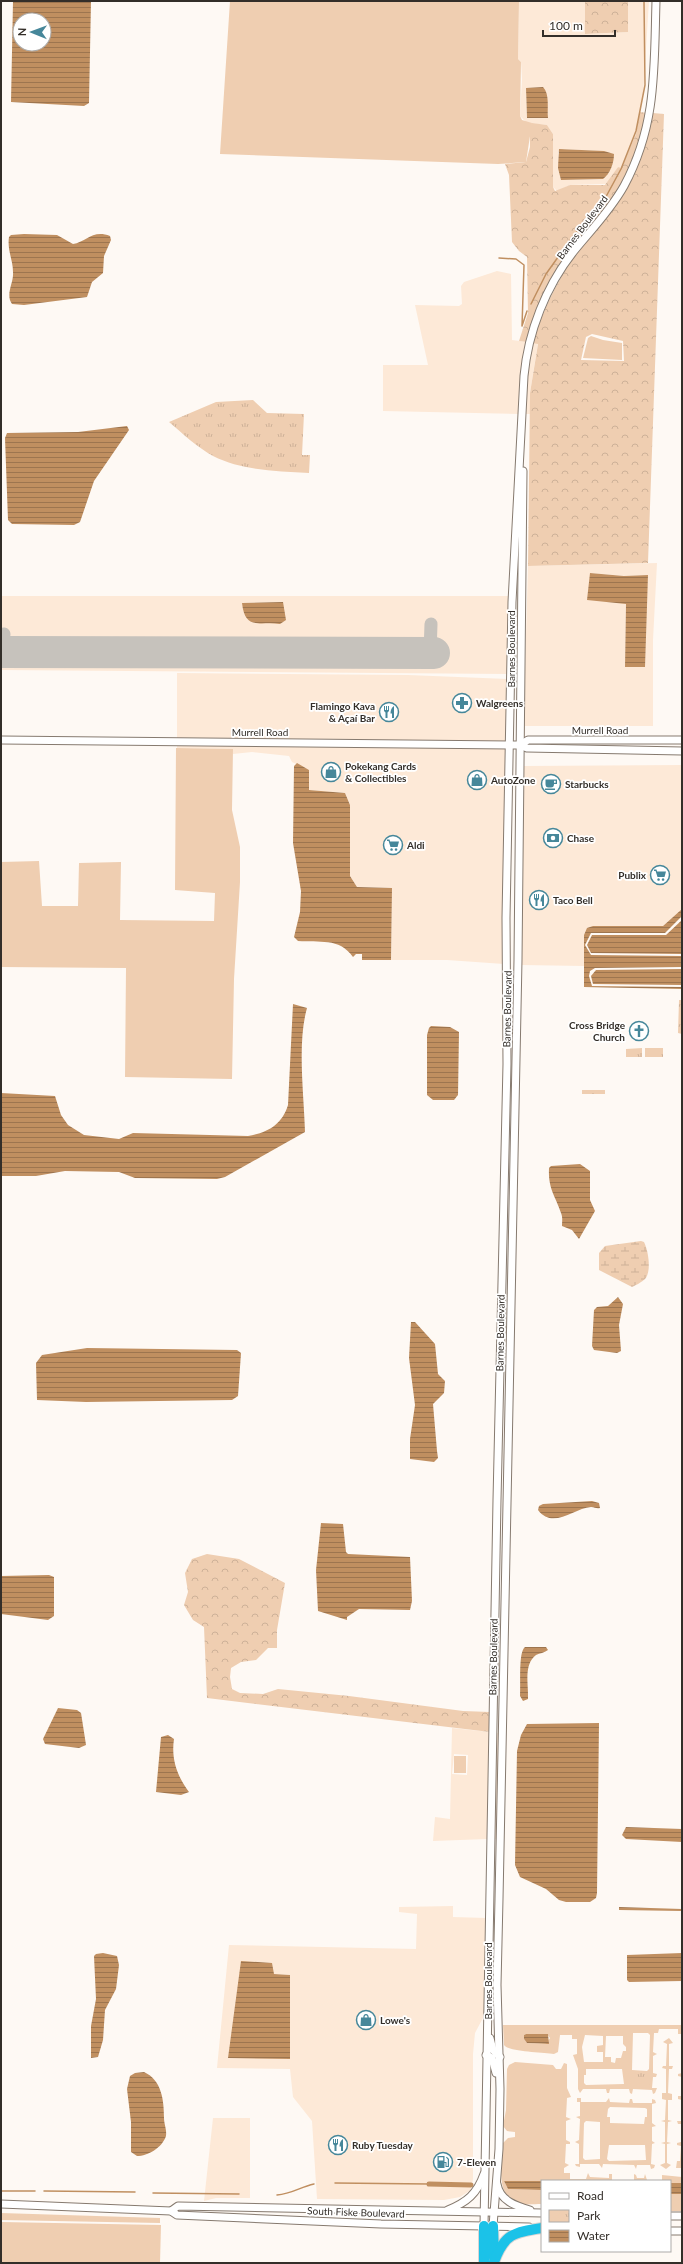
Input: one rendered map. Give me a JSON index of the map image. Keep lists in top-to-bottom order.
{
  "streets": {
    "main road": ["Barnes Boulevard", "Murrell Road", "South Fiske Boulevard"]
  },
  "crossings": [
    ["Barnes Boulevard", "Murrell Road"],
    ["Barnes Boulevard", "South Fiske Boulevard"]
  ],
  "places": {
    "pharmacy": ["Walgreens"],
    "restaurant": ["Flamingo Kava & Açaí Bar", "Taco Bell", "Ruby Tuesday"],
    "shop": ["Pokekang Cards & Collectibles", "AutoZone", "Lowe's"],
    "cafe": ["Starbucks"],
    "bank": ["Chase"],
    "supermarket": ["Aldi", "Publix"],
    "church": ["Cross Bridge Church"],
    "fuel station": ["7-Eleven"]
  },
  "legend": ["Road", "Park", "Water"],
  "scale_bar": "100 m",
  "north": "left"
}
